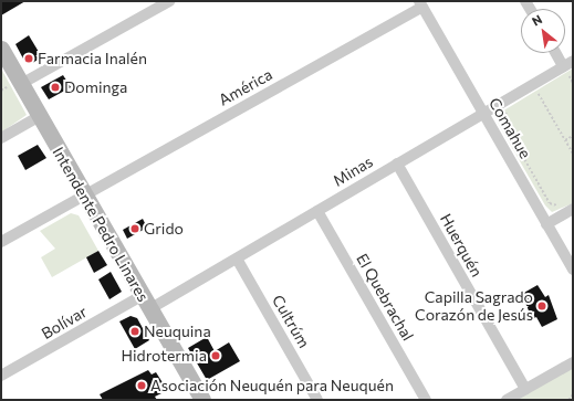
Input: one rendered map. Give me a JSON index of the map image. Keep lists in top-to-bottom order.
{
  "streets": {
    "main road": ["Intendente Pedro Linares"],
    "street": [
      "América",
      "Comahue",
      "Minas",
      "Huerquén",
      "El Quebrachal",
      "Cultrúm",
      "Bolívar"
    ]
  },
  "crossings": [
    ["América", "Comahue"],
    ["América", "Intendente Pedro Linares"],
    ["Comahue", "Minas"],
    ["Minas", "Intendente Pedro Linares"],
    ["Minas", "Huerquén"],
    ["Minas", "El Quebrachal"],
    ["Minas", "Cultrúm"],
    ["Minas", "Bolívar"],
    ["Intendente Pedro Linares", "Bolívar"]
  ],
  "places": [
    "Farmacia Inalén",
    "Dominga",
    "Grido",
    "Capilla Sagrado Corazón de Jesús",
    "Neuquina",
    "Hidrotermia",
    "Asociación Neuquén para Neuquén"
  ],
  "north": "top left"
}
